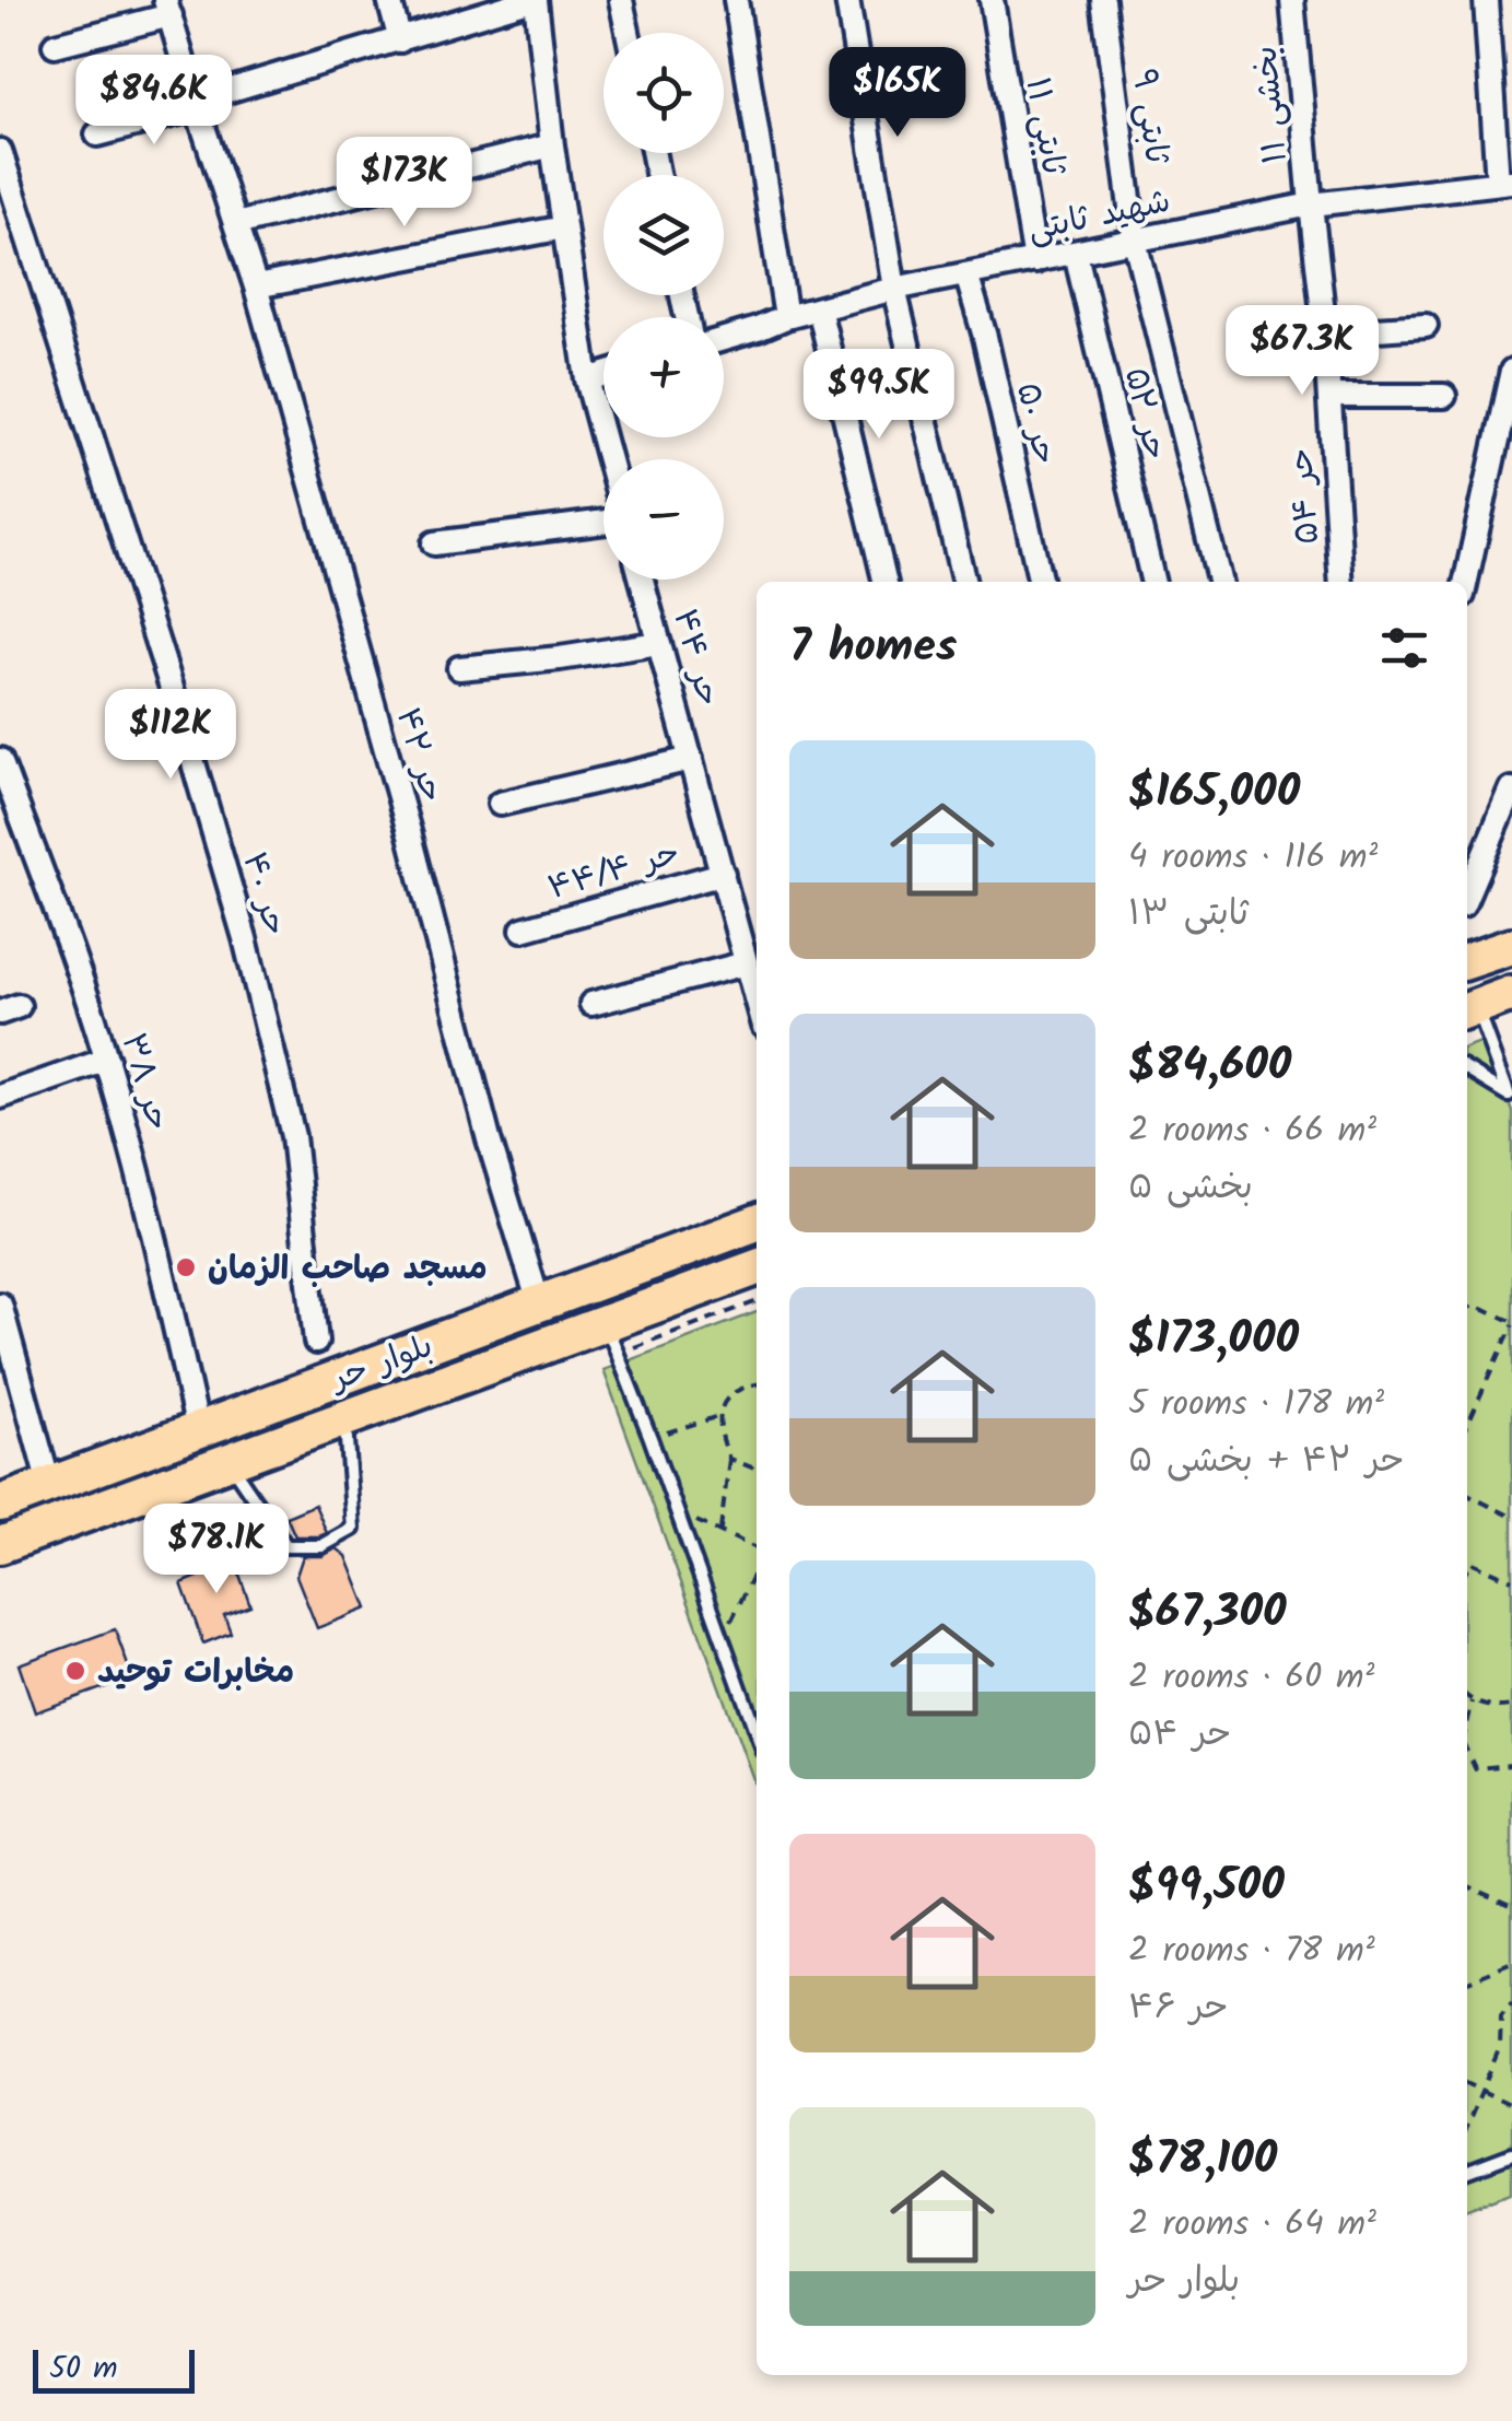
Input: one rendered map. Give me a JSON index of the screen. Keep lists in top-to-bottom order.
{
  "streets": {
    "main road": ["بلوار حر"],
    "street": [
      "بخشی ۱۱",
      "ثابتی ۹",
      "ثابتی ۱۱",
      "شهید ثابتی",
      "حر ۵۲",
      "حر ۵۰",
      "حر ۵۴",
      "حر ۴۴",
      "حر ۴۲",
      "حر ۴۴/۴",
      "حر ۴۰",
      "حر ۳۸"
    ]
  },
  "crossings": [
    ["بخشی ۱۱", "شهید ثابتی"],
    ["بخشی ۱۱", "حر ۵۴"],
    ["ثابتی ۹", "شهید ثابتی"],
    ["ثابتی ۱۱", "شهید ثابتی"],
    ["شهید ثابتی", "حر ۵۲"],
    ["شهید ثابتی", "حر ۵۰"],
    ["شهید ثابتی", "حر ۵۴"],
    ["حر ۴۴", "حر ۴۴/۴"],
    ["حر ۴۲", "بلوار حر"],
    ["حر ۳۸", "بلوار حر"]
  ],
  "places": ["مسجد صاحب الزمان", "مخابرات توحید"],
  "scale_bar": "50 m",
  "page": {
    "map_buttons": ["+", "−"],
    "price": [
      "$165K",
      "$84.6K",
      "$173K",
      "$67.3K",
      "$99.5K",
      "$112K",
      "$78.1K"
    ],
    "heading": "7 homes",
    "list": [
      {
        "name": "$165,000",
        "note": "4 rooms · 116 m² · ثابتی ۱۳"
      },
      {
        "name": "$84,600",
        "note": "2 rooms · 66 m² · بخشی ۵"
      },
      {
        "name": "$173,000",
        "note": "5 rooms · 178 m² · حر ۴۲ + بخشی ۵"
      },
      {
        "name": "$67,300",
        "note": "2 rooms · 60 m² · حر ۵۴"
      },
      {
        "name": "$99,500",
        "note": "2 rooms · 78 m² · حر ۴۶"
      },
      {
        "name": "$78,100",
        "note": "2 rooms · 64 m² · بلوار حر"
      }
    ],
    "scale": "50 m"
  }
}
